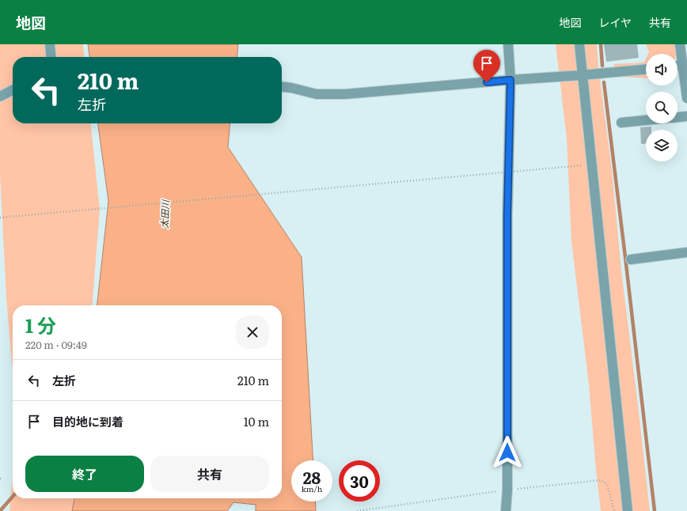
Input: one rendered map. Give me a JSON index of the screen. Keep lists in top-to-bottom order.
{
  "water": ["太田川"],
  "page": {
    "header": "地図",
    "nav": ["地図", "レイヤ", "共有"],
    "turn": ["210 m", "左折"],
    "heading": ["1 分", "220 m · 09:49"],
    "list": [
      {
        "name": "左折",
        "value": "210 m"
      },
      {
        "name": "目的地に到着",
        "value": "10 m"
      }
    ],
    "buttons": ["終了", "共有"],
    "speed": "28 km/h",
    "limit": "30"
  }
}
